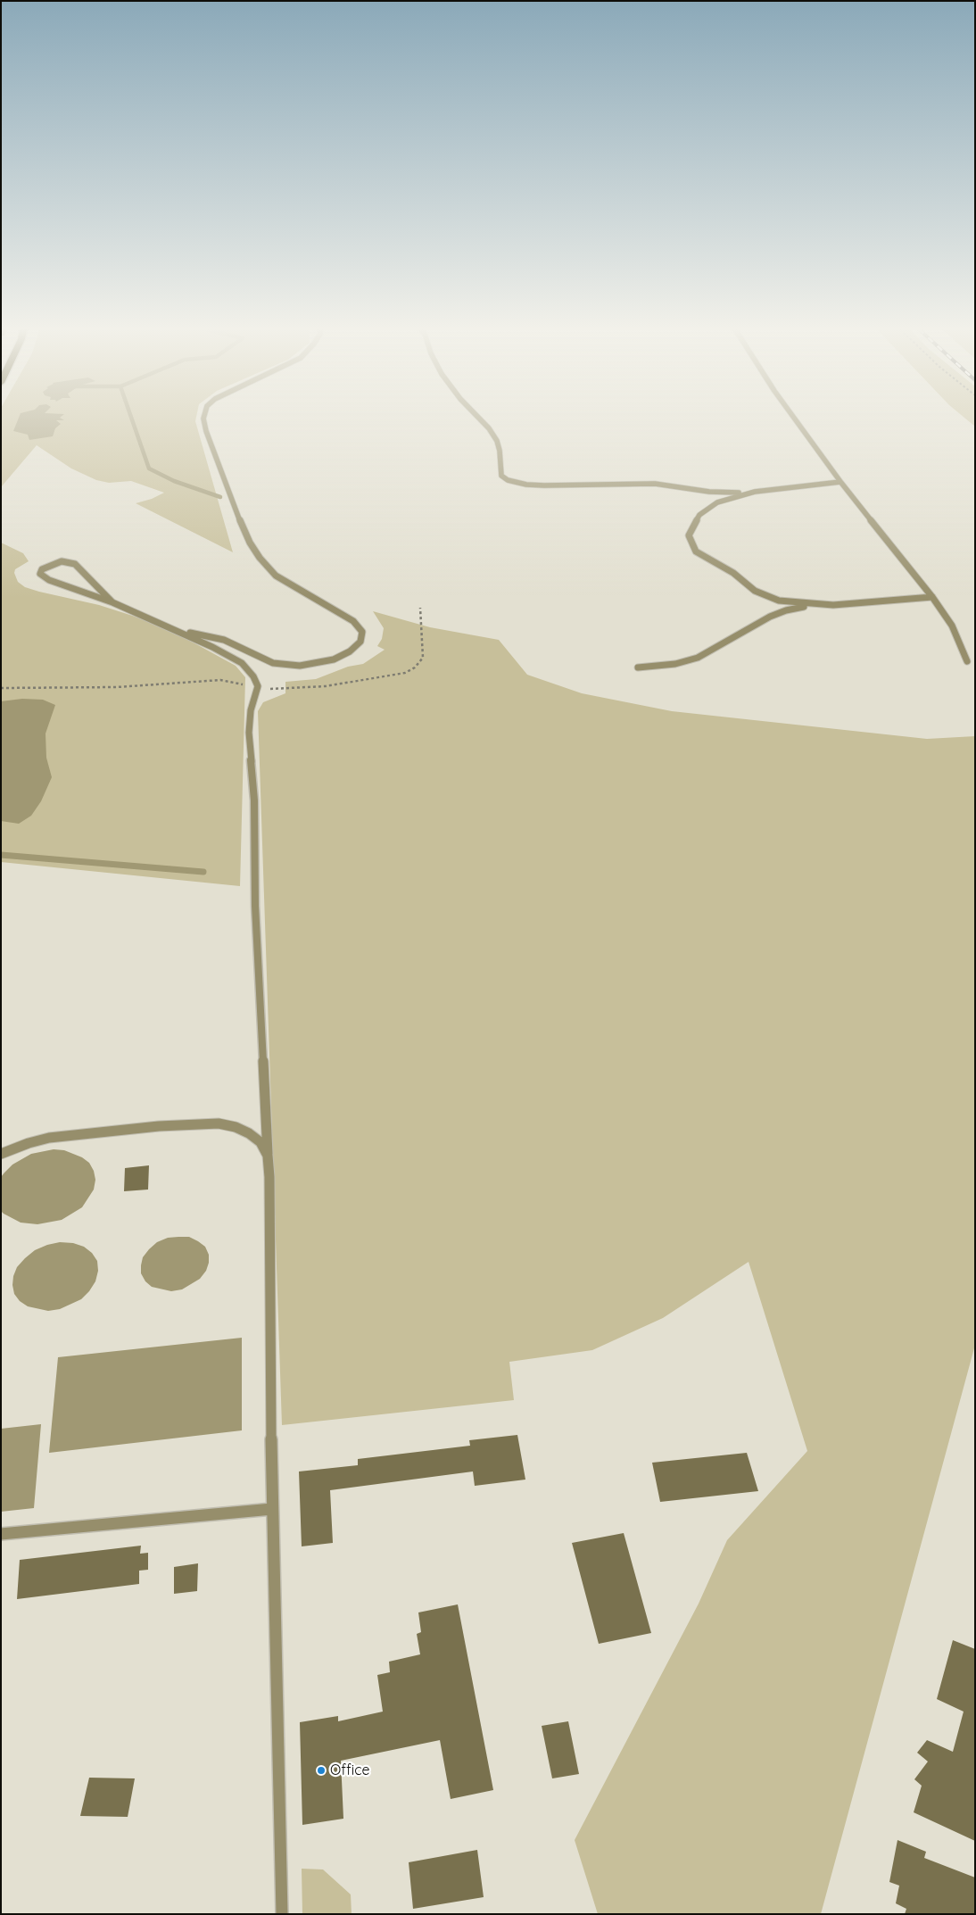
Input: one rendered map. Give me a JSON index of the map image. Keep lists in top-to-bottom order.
{
  "places": ["Office"]
}
